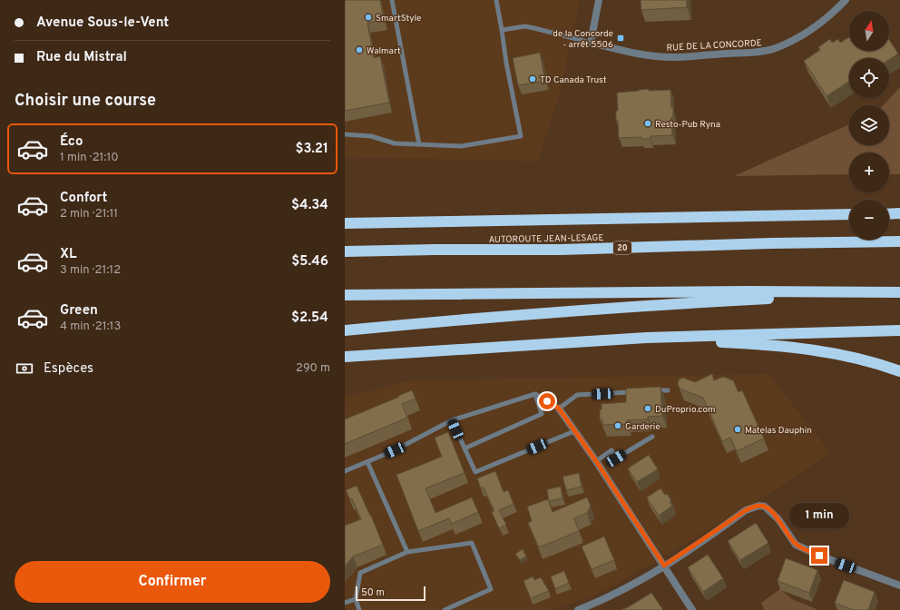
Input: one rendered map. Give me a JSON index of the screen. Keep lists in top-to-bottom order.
{
  "streets": {
    "highway": ["AUTOROUTE JEAN-LESAGE", "20"],
    "street": ["RUE DE LA CONCORDE"]
  },
  "places": {
    "other": [
      "SmartStyle",
      "Walmart",
      "TD Canada Trust",
      "Resto-Pub Ryna",
      "DuProprio.com",
      "Garderie",
      "Matelas Dauphin"
    ],
    "transit": ["de la Concorde - arrêt 5506"]
  },
  "scale_bar": "50 m",
  "north": "top",
  "page": {
    "banner": ["Avenue Sous-le-Vent", "Rue du Mistral"],
    "map_buttons": ["+", "−"],
    "heading": "Choisir une course",
    "list": [
      {
        "name": "Éco",
        "note": "1 min · 21:10",
        "value": "$3.21"
      },
      {
        "name": "Confort",
        "note": "2 min · 21:11",
        "value": "$4.34"
      },
      {
        "name": "XL",
        "note": "3 min · 21:12",
        "value": "$5.46"
      },
      {
        "name": "Green",
        "note": "4 min · 21:13",
        "value": "$2.54"
      }
    ],
    "pay": ["Espèces", "290 m"],
    "bubble": "1 min",
    "buttons": "Confirmer",
    "scale": "50 m"
  }
}
